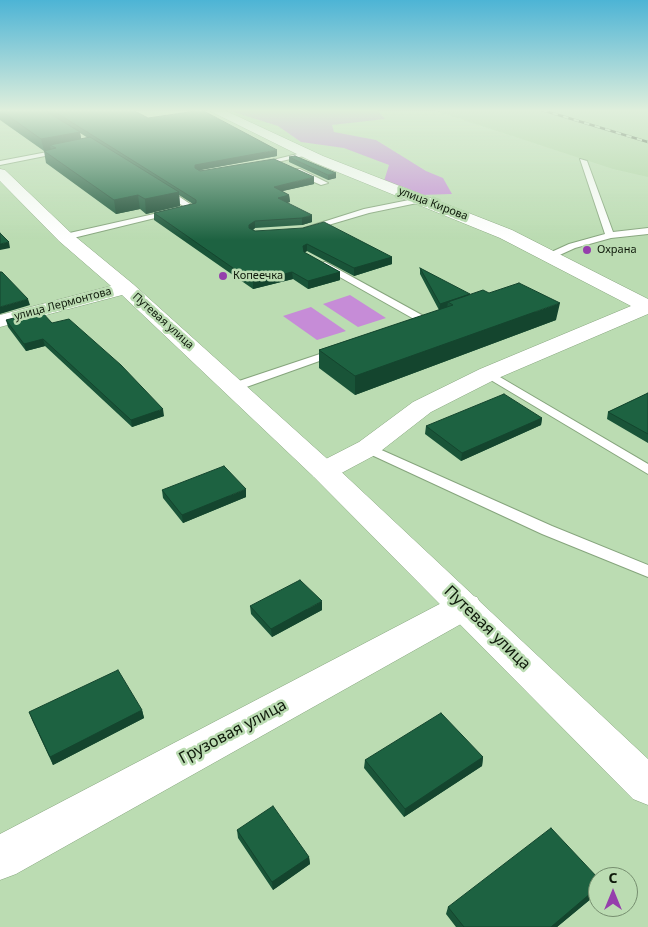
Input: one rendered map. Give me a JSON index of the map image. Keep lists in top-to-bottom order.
{
  "streets": {
    "street": [
      "улица Кирова",
      "улица Лермонтова",
      "Путевая улица",
      "Грузовая улица"
    ]
  },
  "crossings": [
    ["улица Лермонтова", "Путевая улица"],
    ["Путевая улица", "Грузовая улица"]
  ],
  "places": ["Охрана", "Копеечка"],
  "north": "top"
}
